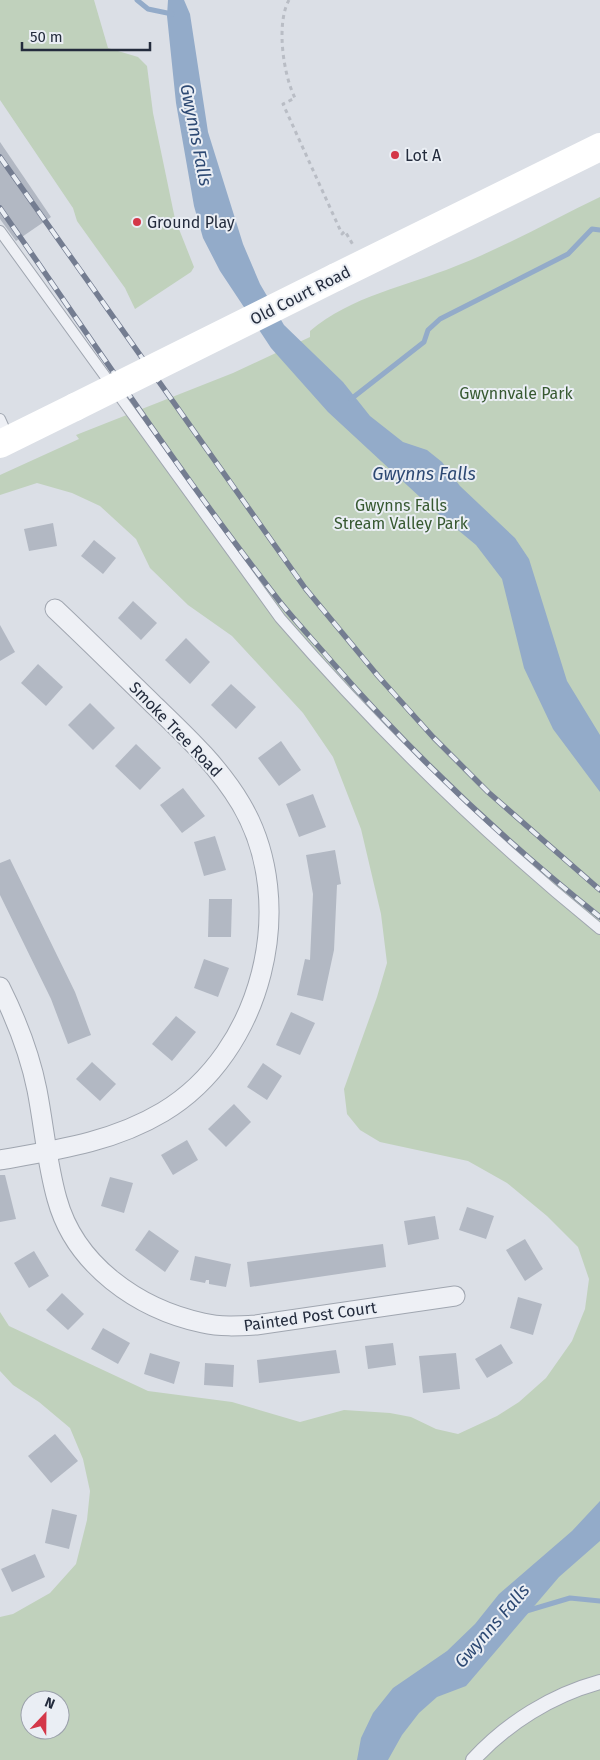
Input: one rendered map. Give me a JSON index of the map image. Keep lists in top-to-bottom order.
{
  "streets": {
    "main road": ["Old Court Road"],
    "street": ["Smoke Tree Road", "Painted Post Court"]
  },
  "crossings": [
    ["Smoke Tree Road", "Painted Post Court"]
  ],
  "water": ["Gwynns Falls"],
  "parks": ["Gwynnvale Park", "Gwynns Falls Stream Valley Park"],
  "places": ["Lot A", "Ground Play"],
  "scale_bar": "50 m",
  "north": "top"
}
